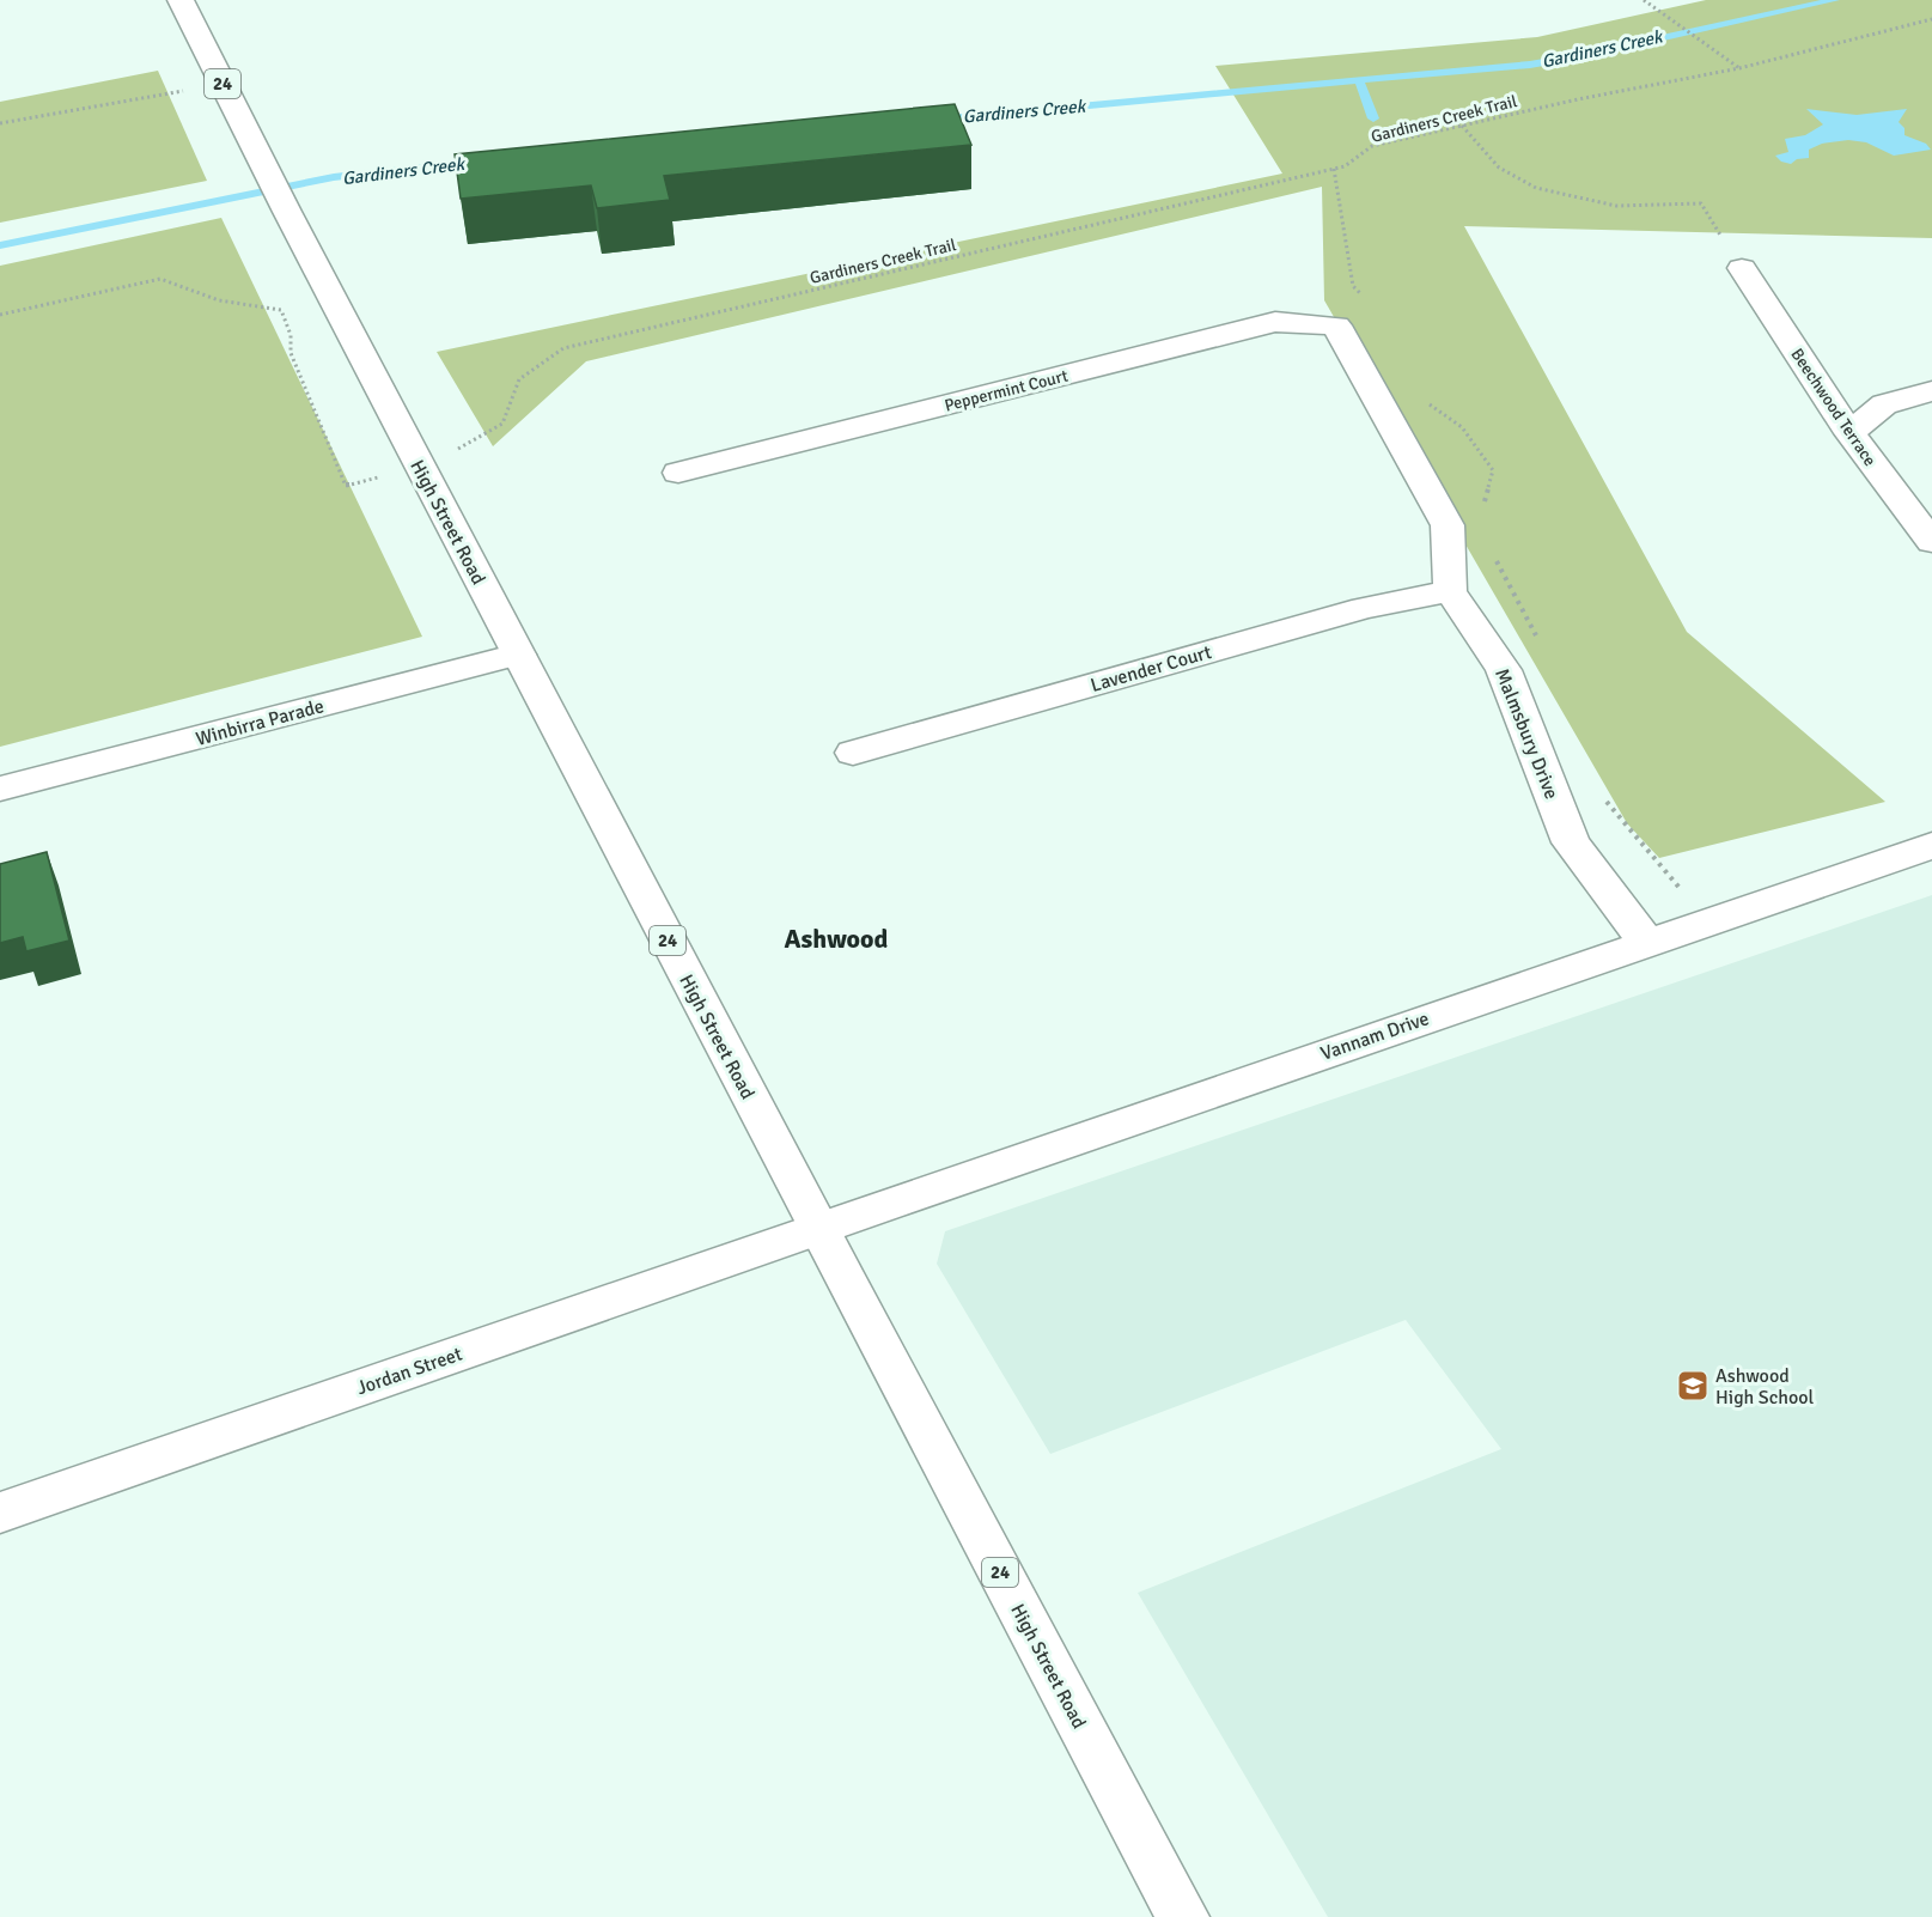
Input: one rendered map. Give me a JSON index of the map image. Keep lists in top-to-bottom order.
{
  "streets": {
    "street": [
      "24",
      "Peppermint Court",
      "Beechwood Terrace",
      "High Street Road",
      "Lavender Court",
      "Winbirra Parade",
      "Malmsbury Drive",
      "Vannam Drive",
      "Jordan Street"
    ],
    "path": ["Gardiners Creek Trail"]
  },
  "crossings": [
    ["Gardiners Creek Trail", "High Street Road"],
    ["Peppermint Court", "Lavender Court"],
    ["Peppermint Court", "Malmsbury Drive"],
    ["High Street Road", "Winbirra Parade"],
    ["High Street Road", "Vannam Drive"],
    ["High Street Road", "Jordan Street"],
    ["Lavender Court", "Malmsbury Drive"],
    ["Malmsbury Drive", "Vannam Drive"],
    ["Vannam Drive", "Jordan Street"]
  ],
  "districts": ["Ashwood"],
  "water": ["Gardiners Creek"],
  "places": {
    "school or university": ["Ashwood High School"]
  }
}
